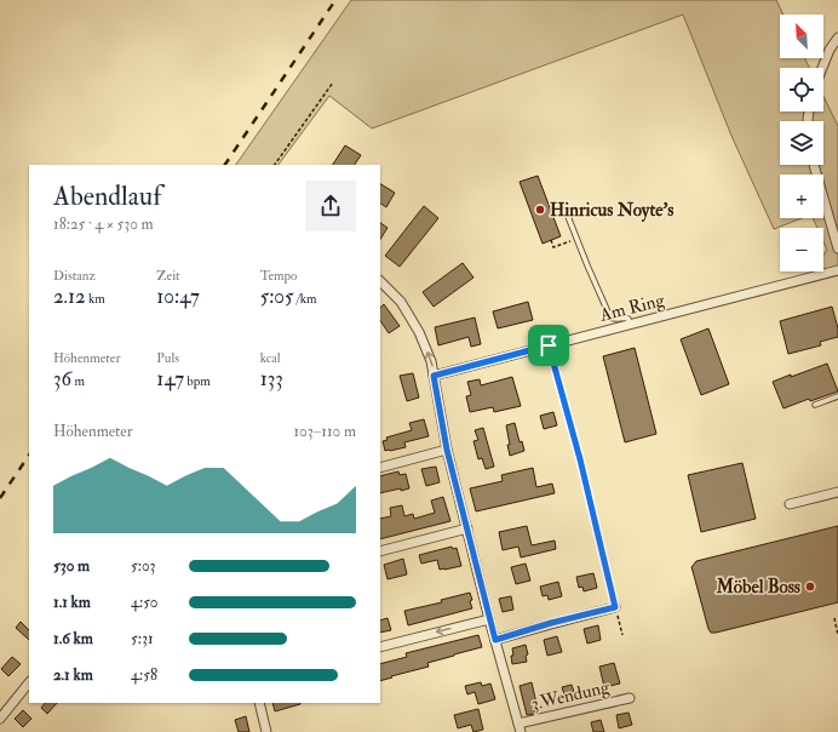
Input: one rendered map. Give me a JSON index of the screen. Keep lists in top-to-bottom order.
{
  "streets": {
    "street": ["Am Ring", "3.Wendung"]
  },
  "crossings": [
    ["Am Ring", "3.Wendung"]
  ],
  "places": ["Hinricus Noyte's", "Möbel Boss"],
  "north": "top left",
  "page": {
    "map_buttons": ["+", "−"],
    "heading": ["Abendlauf", "18:25 · 4 × 530 m"],
    "stats": [
      ["Distanz", "2.12 km"],
      ["Zeit", "10:47"],
      ["Tempo", "5:05 /km"],
      ["Höhenmeter", "36 m"],
      ["Puls", "147 bpm"],
      ["kcal", "133"]
    ],
    "chart": ["Höhenmeter", "103–110 m"],
    "list": [
      {
        "name": "530 m",
        "note": "5:03"
      },
      {
        "name": "1.1 km",
        "note": "4:50"
      },
      {
        "name": "1.6 km",
        "note": "5:31"
      },
      {
        "name": "2.1 km",
        "note": "4:58"
      }
    ]
  }
}
